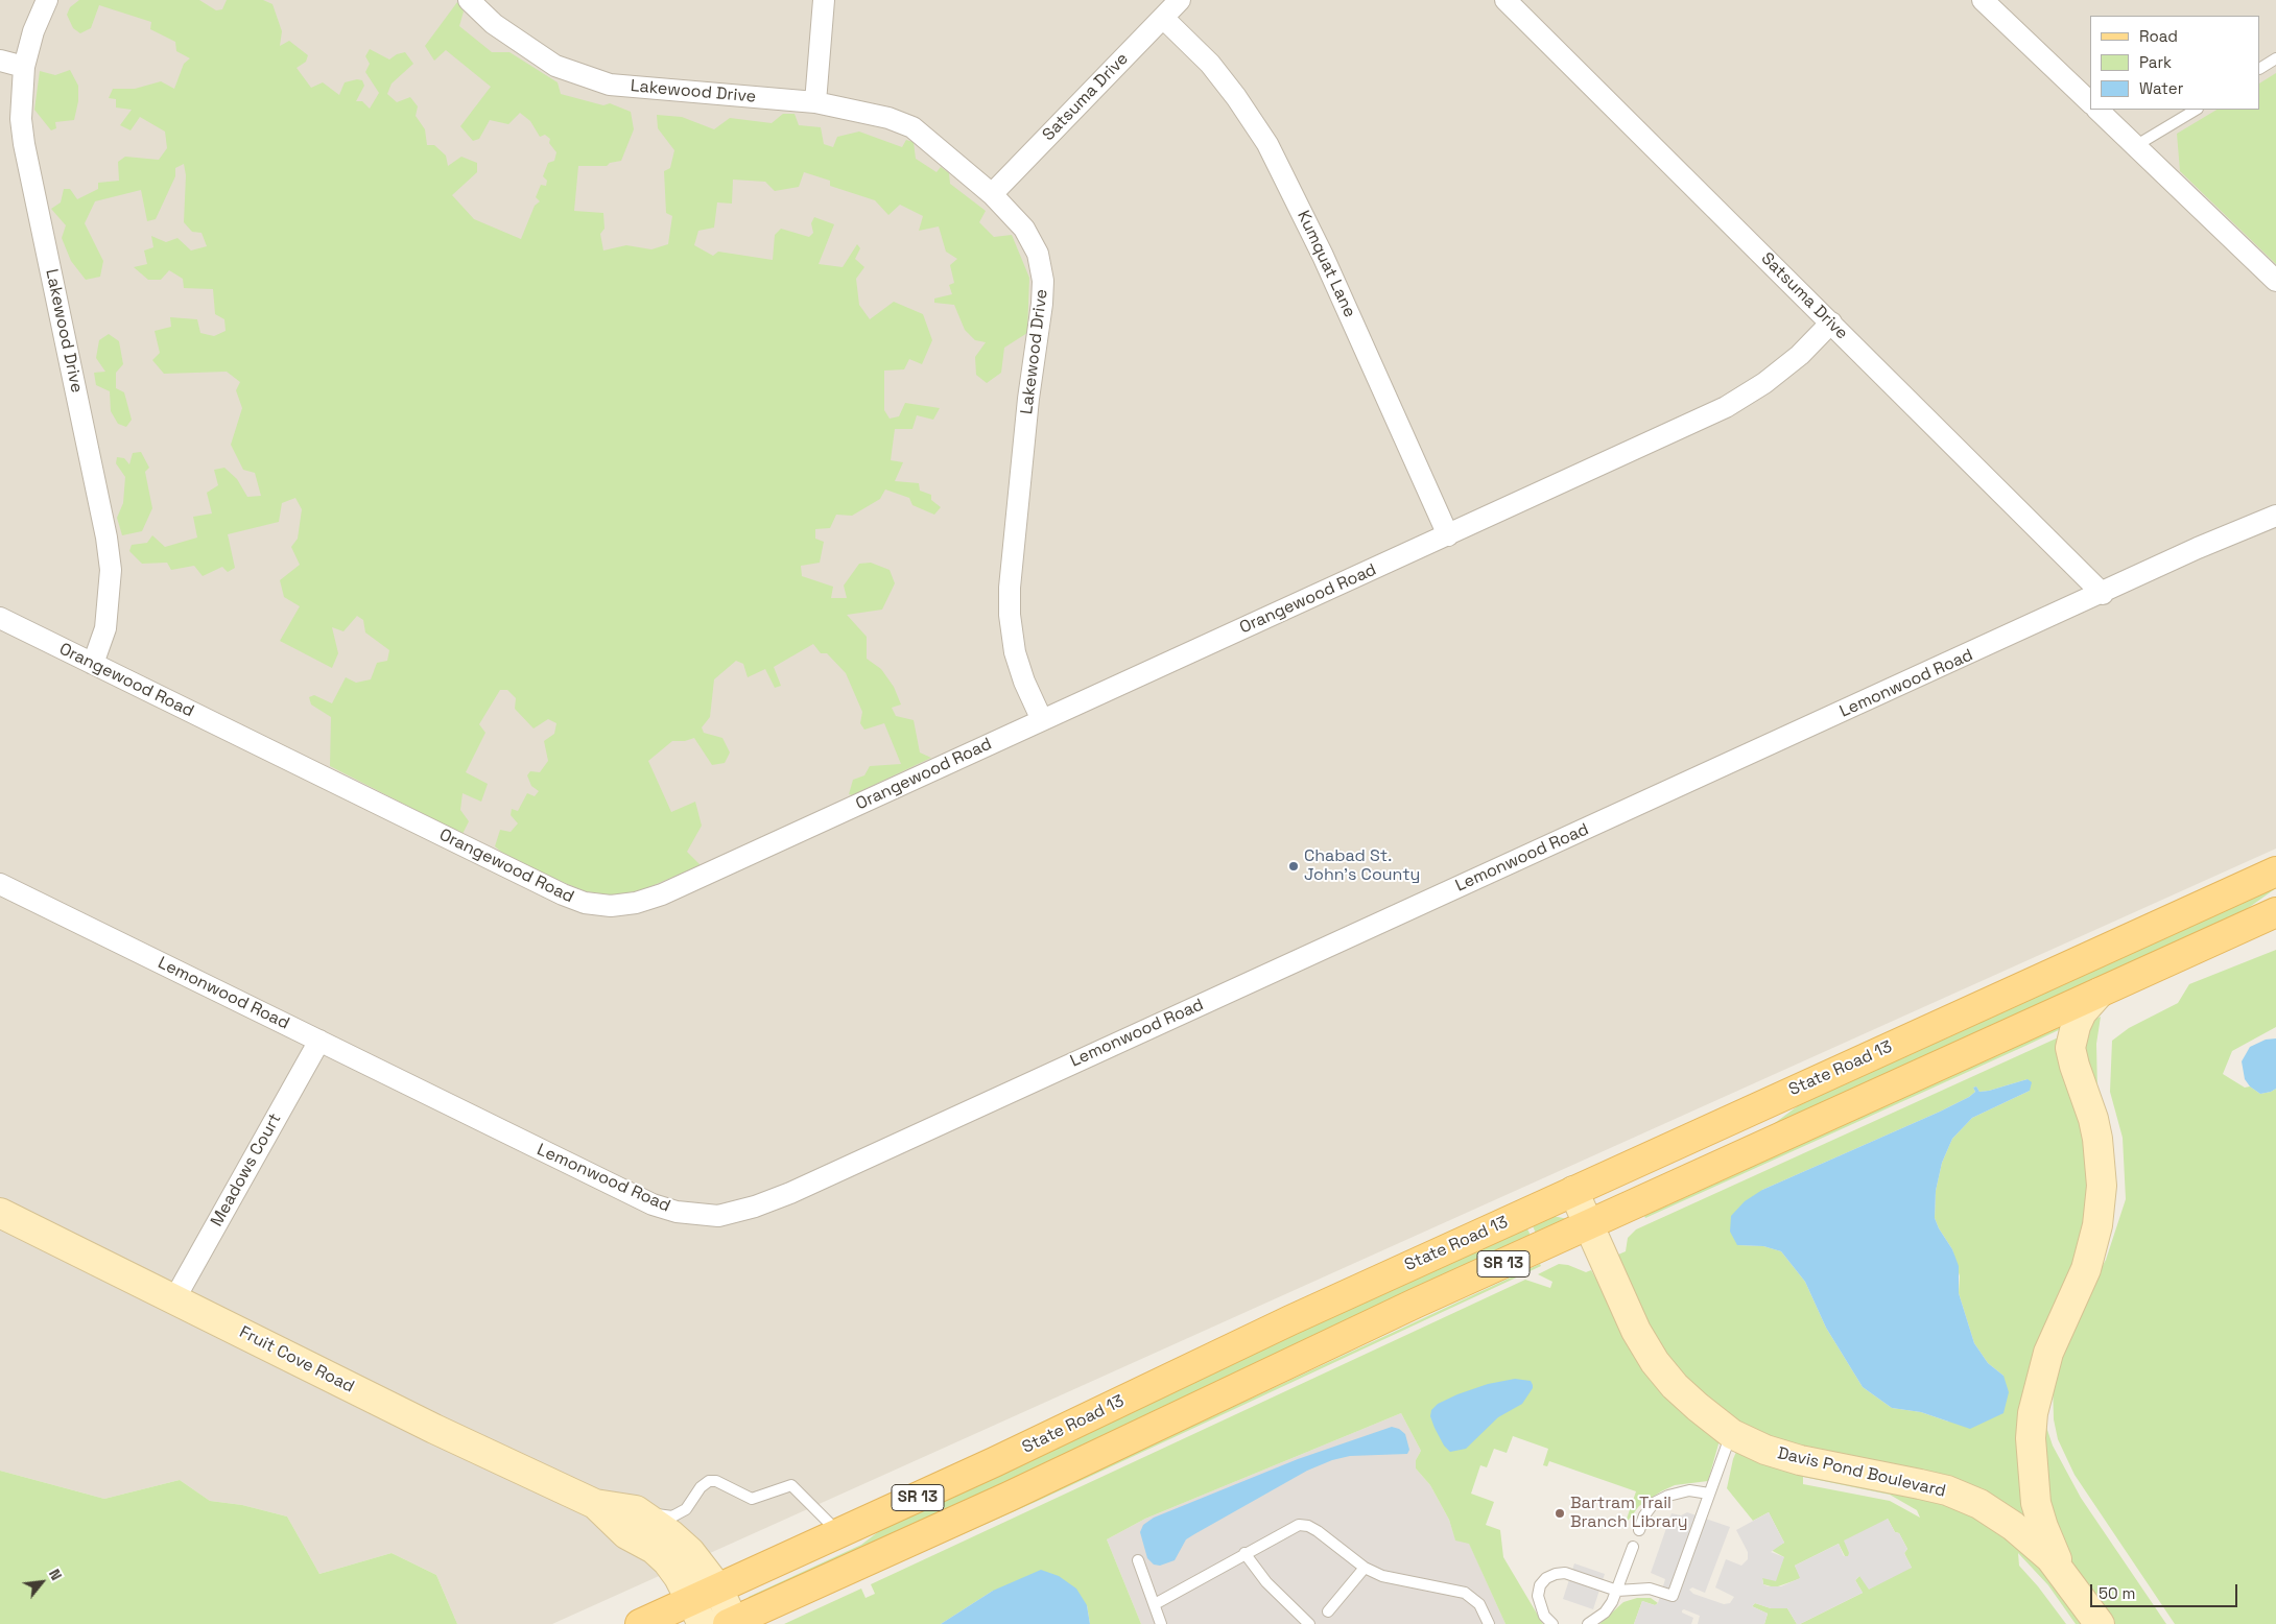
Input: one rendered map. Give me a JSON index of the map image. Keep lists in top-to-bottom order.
{
  "streets": {
    "main road": ["State Road 13", "SR 13"],
    "street": [
      "Lakewood Drive",
      "Satsuma Drive",
      "Kumquat Lane",
      "Orangewood Road",
      "Lemonwood Road",
      "Meadows Court",
      "Fruit Cove Road",
      "Davis Pond Boulevard"
    ]
  },
  "crossings": [
    ["Lakewood Drive", "Satsuma Drive"],
    ["Lakewood Drive", "Orangewood Road"],
    ["Satsuma Drive", "Kumquat Lane"],
    ["Satsuma Drive", "Orangewood Road"],
    ["Satsuma Drive", "Lemonwood Road"],
    ["Kumquat Lane", "Orangewood Road"],
    ["Lemonwood Road", "Meadows Court"],
    ["State Road 13", "Fruit Cove Road"],
    ["State Road 13", "Davis Pond Boulevard"],
    ["Meadows Court", "Fruit Cove Road"],
    ["SR 13", "Fruit Cove Road"],
    ["SR 13", "Davis Pond Boulevard"]
  ],
  "places": ["Chabad St. John's County", "Bartram Trail Branch Library"],
  "legend": ["Road", "Park", "Water"],
  "scale_bar": "50 m",
  "north": "top right"
}
